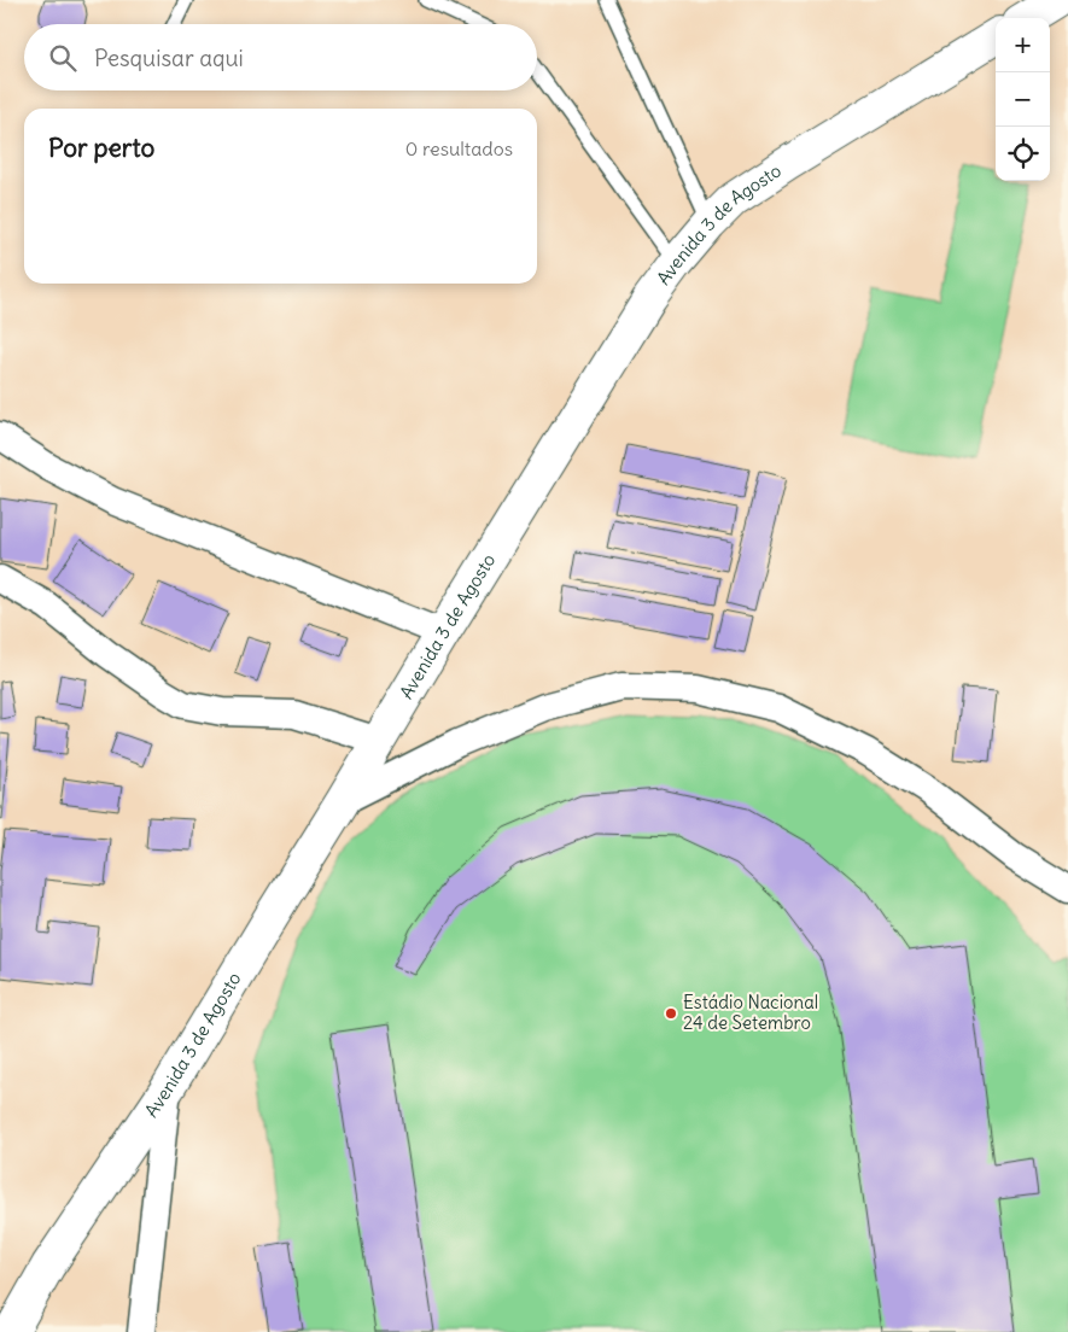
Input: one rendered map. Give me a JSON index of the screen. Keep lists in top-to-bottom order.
{
  "streets": {
    "street": ["Avenida 3 de Agosto"]
  },
  "places": ["Estádio Nacional 24 de Setembro"],
  "page": {
    "map_buttons": ["+", "−"],
    "search": "Pesquisar aqui",
    "heading": ["Por perto", "0 resultados"]
  }
}
